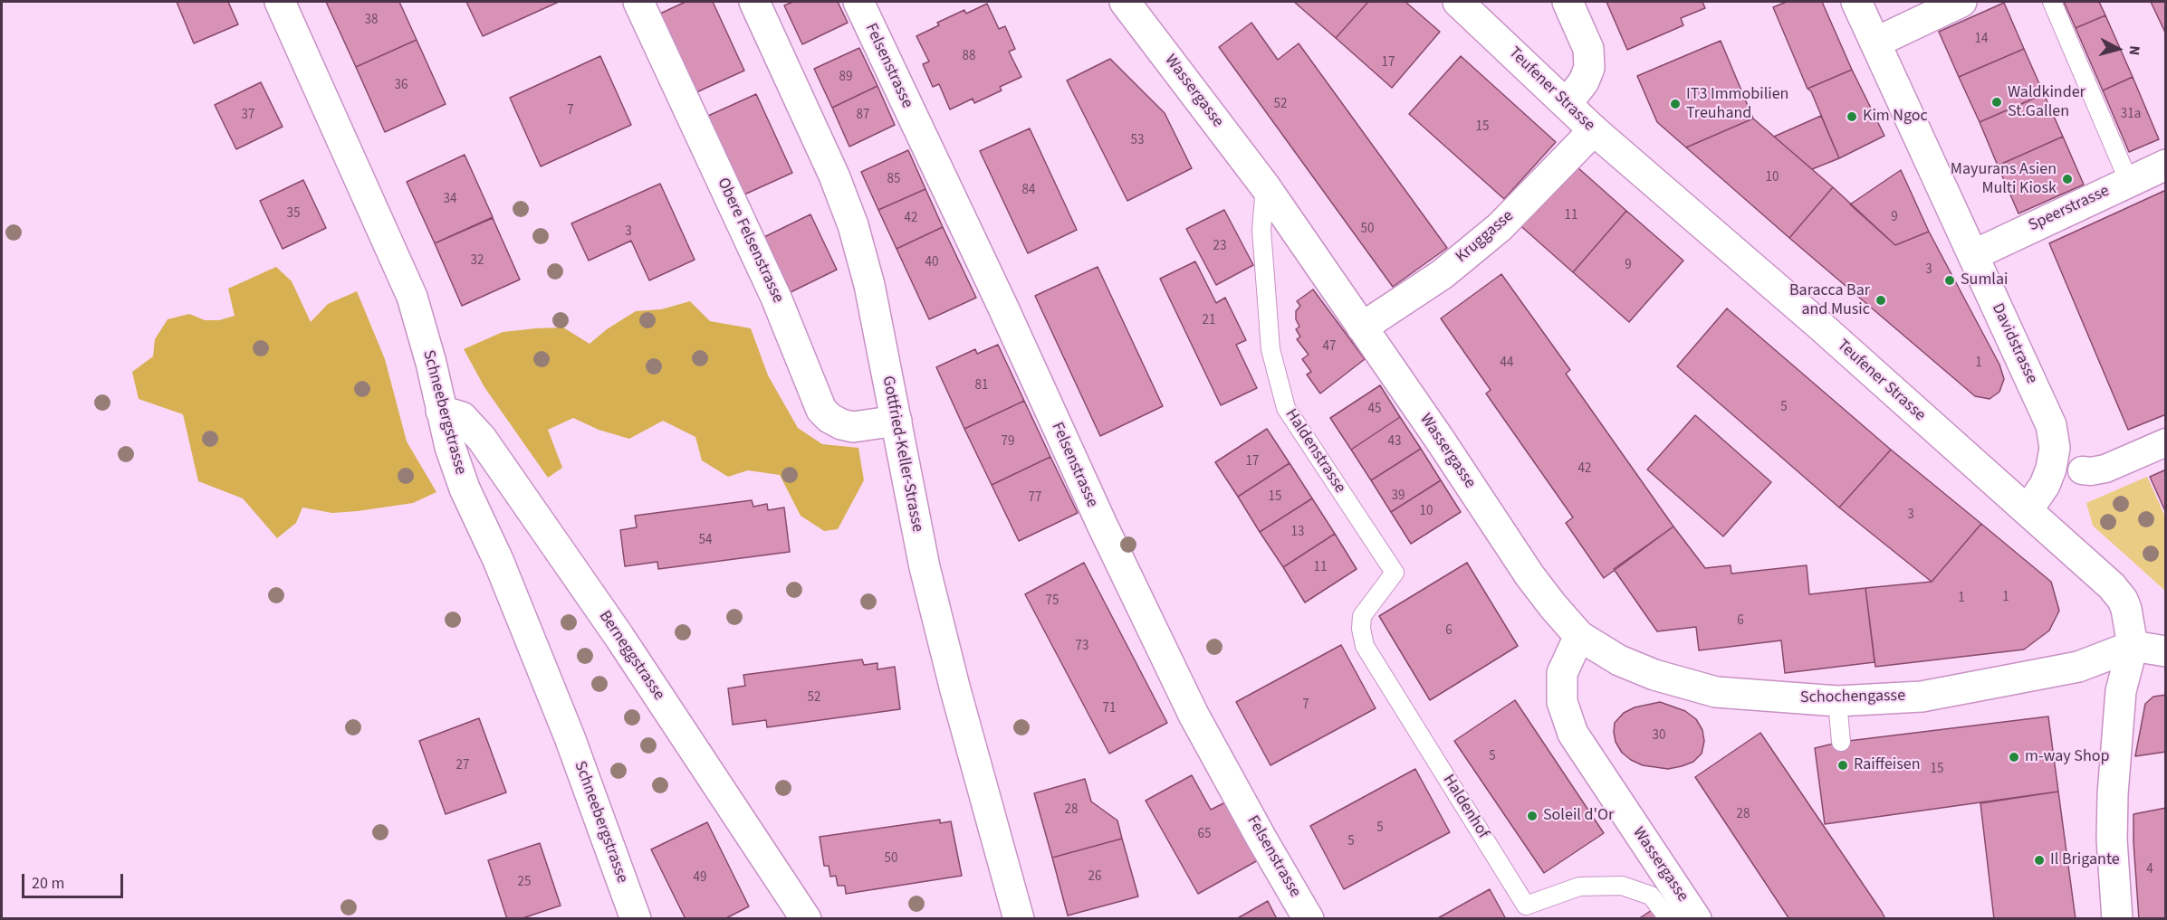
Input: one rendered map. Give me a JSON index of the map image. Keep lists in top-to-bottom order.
{
  "streets": {
    "street": [
      "Felsenstrasse",
      "Teufener Strasse",
      "Wassergasse",
      "Speerstrasse",
      "Kruggasse",
      "Obere Felsenstrasse",
      "Davidstrasse",
      "Schneebergstrasse",
      "Gottfried-Keller-Strasse",
      "Berneggstrasse",
      "Schochengasse"
    ],
    "lane": ["Haldenstrasse", "Haldenhof"]
  },
  "crossings": [
    ["Teufener Strasse", "Kruggasse"],
    ["Teufener Strasse", "Davidstrasse"],
    ["Teufener Strasse", "Schochengasse"],
    ["Wassergasse", "Kruggasse"],
    ["Wassergasse", "Haldenstrasse"],
    ["Wassergasse", "Schochengasse"],
    ["Speerstrasse", "Davidstrasse"],
    ["Obere Felsenstrasse", "Gottfried-Keller-Strasse"],
    ["Schneebergstrasse", "Berneggstrasse"],
    ["Haldenstrasse", "Haldenhof"]
  ],
  "places": [
    "Waldkinder St.Gallen",
    "IT3 Immobilien Treuhand",
    "Kim Ngoc",
    "Mayurans Asien Multi Kiosk",
    "Sumlai",
    "Baracca Bar and Music",
    "m-way Shop",
    "Raiffeisen",
    "Soleil d'Or",
    "Il Brigante"
  ],
  "house_numbers": [
    "38",
    "14",
    "88",
    "17",
    "89",
    "36",
    "52",
    "7",
    "31a",
    "37",
    "87",
    "15",
    "53",
    "10",
    "85",
    "84",
    "34",
    "35",
    "11",
    "9",
    "42",
    "50",
    "3",
    "23",
    "32",
    "40",
    "9",
    "3",
    "21",
    "47",
    "44",
    "1",
    "81",
    "5",
    "45",
    "79",
    "43",
    "17",
    "42",
    "39",
    "15",
    "77",
    "10",
    "3",
    "13",
    "54",
    "11",
    "1",
    "1",
    "75",
    "6",
    "6",
    "73",
    "52",
    "7",
    "71",
    "30",
    "5",
    "27",
    "15",
    "28",
    "28",
    "5",
    "65",
    "5",
    "50",
    "4",
    "26",
    "49",
    "25"
  ],
  "scale_bar": "20 m",
  "north": "right"
}
